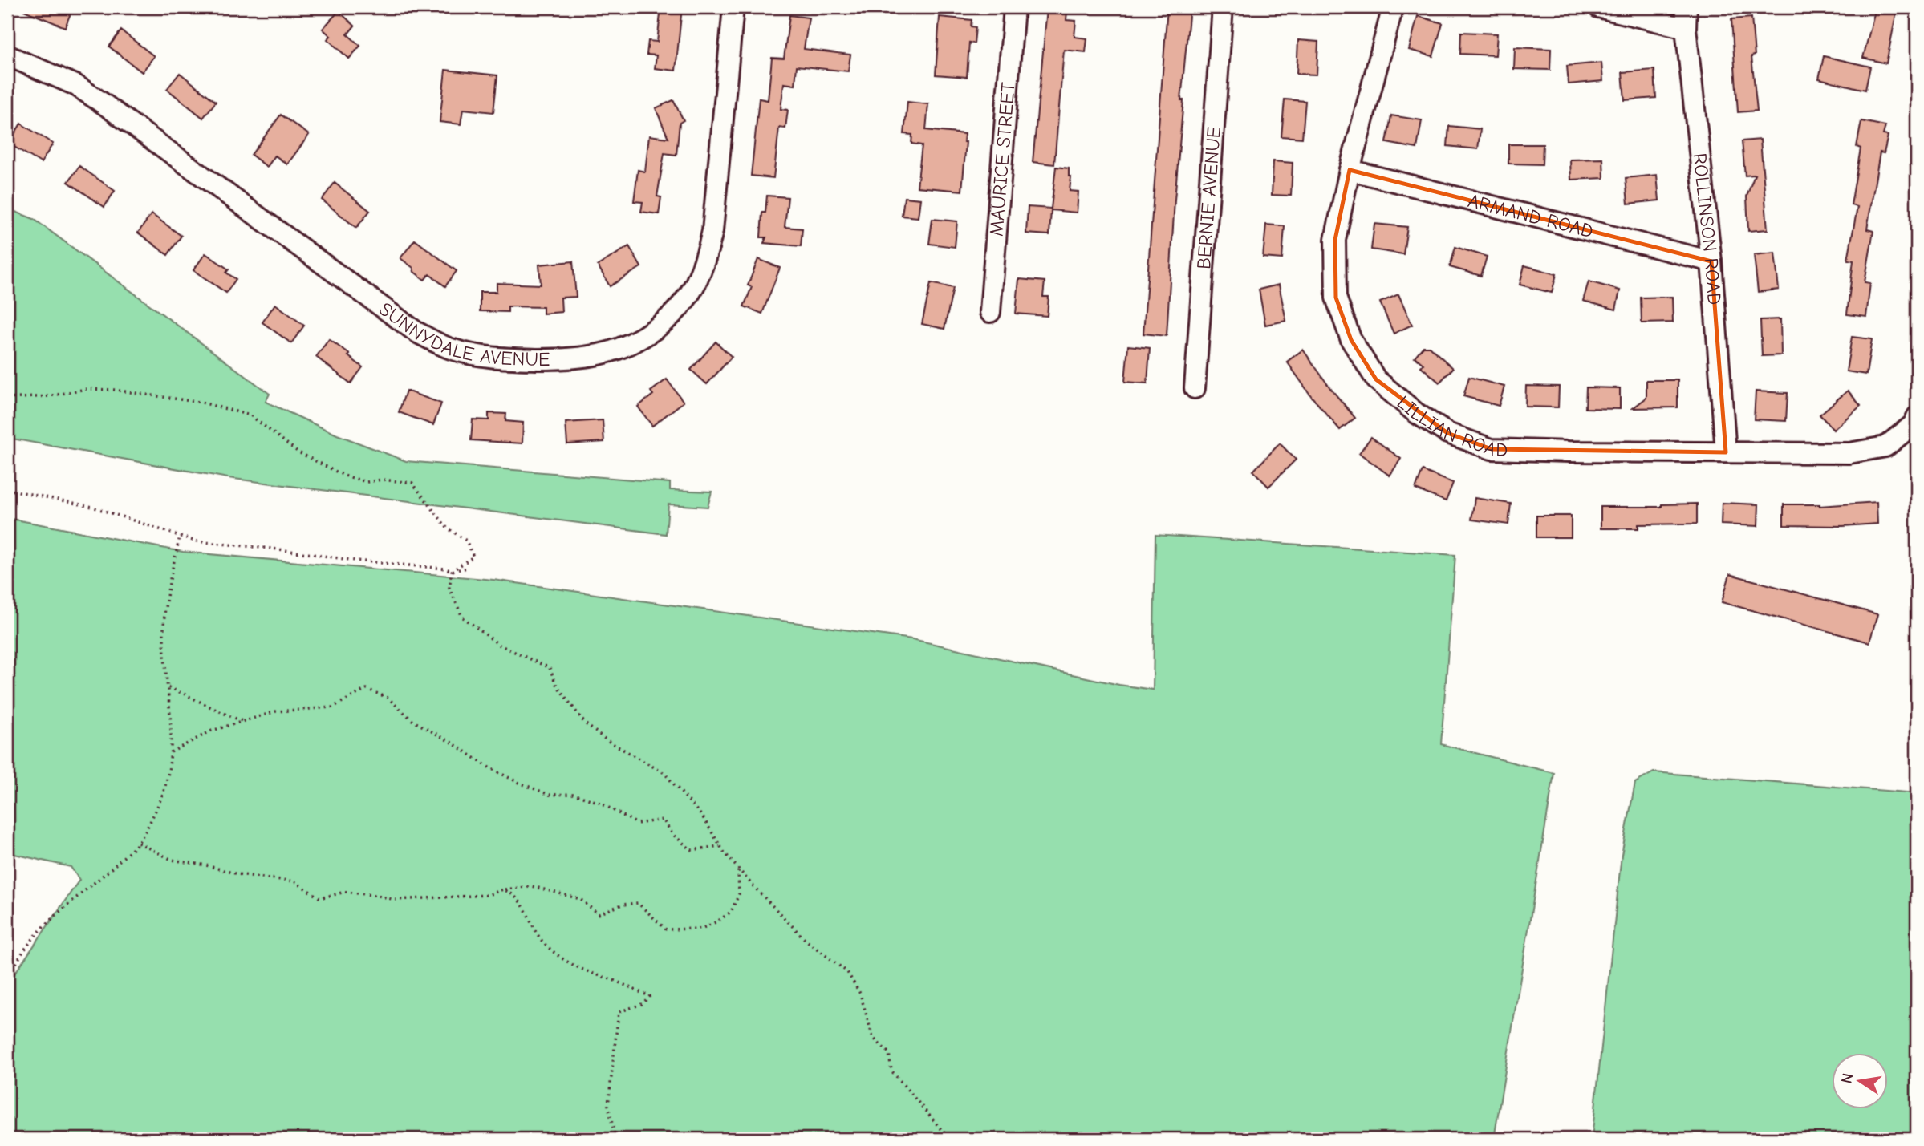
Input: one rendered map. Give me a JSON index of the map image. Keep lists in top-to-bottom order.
{
  "streets": {
    "street": [
      "MAURICE STREET",
      "BERNIE AVENUE",
      "ARMAND ROAD",
      "ROLLINSON ROAD",
      "SUNNYDALE AVENUE",
      "LILLIAN ROAD"
    ]
  },
  "crossings": [
    ["ARMAND ROAD", "ROLLINSON ROAD"],
    ["ARMAND ROAD", "LILLIAN ROAD"],
    ["ROLLINSON ROAD", "LILLIAN ROAD"]
  ],
  "north": "left"
}
